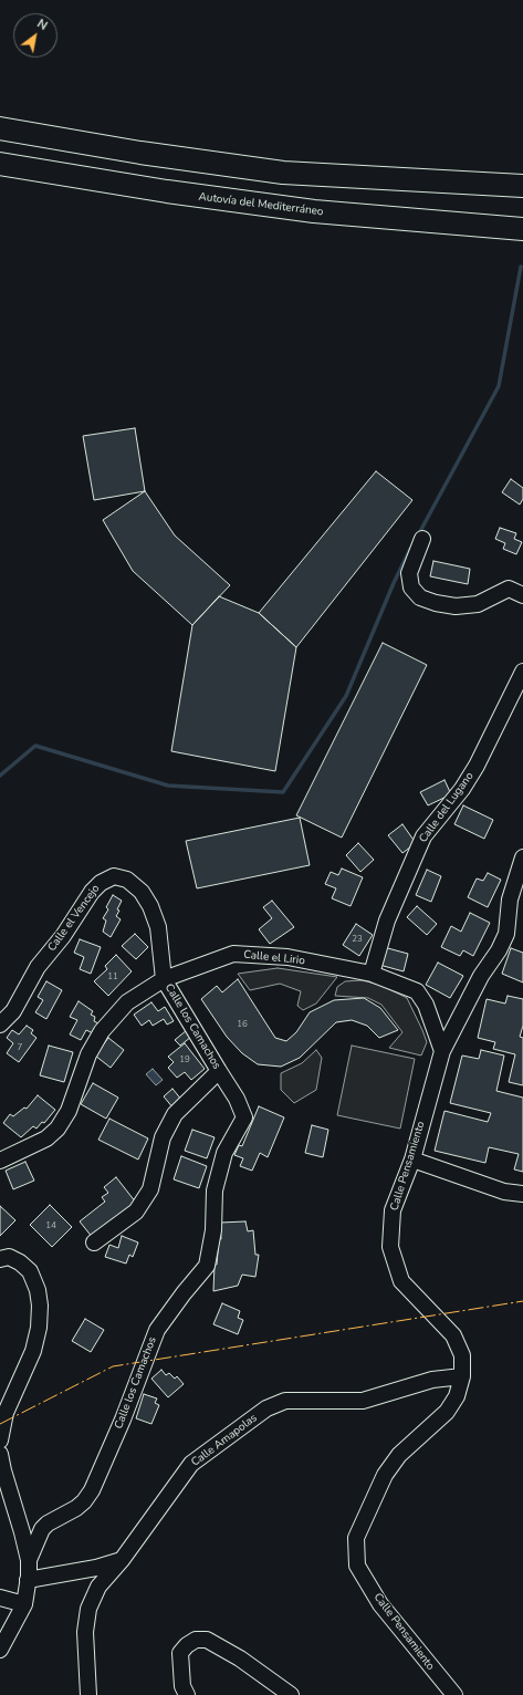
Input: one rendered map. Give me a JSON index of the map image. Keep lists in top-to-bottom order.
{
  "streets": {
    "highway": ["Autovía del Mediterráneo"],
    "street": [
      "Calle del Lugano",
      "Calle el Vencejo",
      "Calle el Lirio",
      "Calle los Camachos",
      "Calle Pensamiento",
      "Calle Amapolas"
    ]
  },
  "crossings": [
    ["Calle del Lugano", "Calle el Lirio"],
    ["Calle el Vencejo", "Calle el Lirio"],
    ["Calle el Vencejo", "Calle los Camachos"],
    ["Calle el Lirio", "Calle los Camachos"],
    ["Calle el Lirio", "Calle Pensamiento"],
    ["Calle Pensamiento", "Calle Amapolas"]
  ],
  "house_numbers": [
    "23",
    "11",
    "16",
    "7",
    "19",
    "14"
  ],
  "north": "top right"
}
